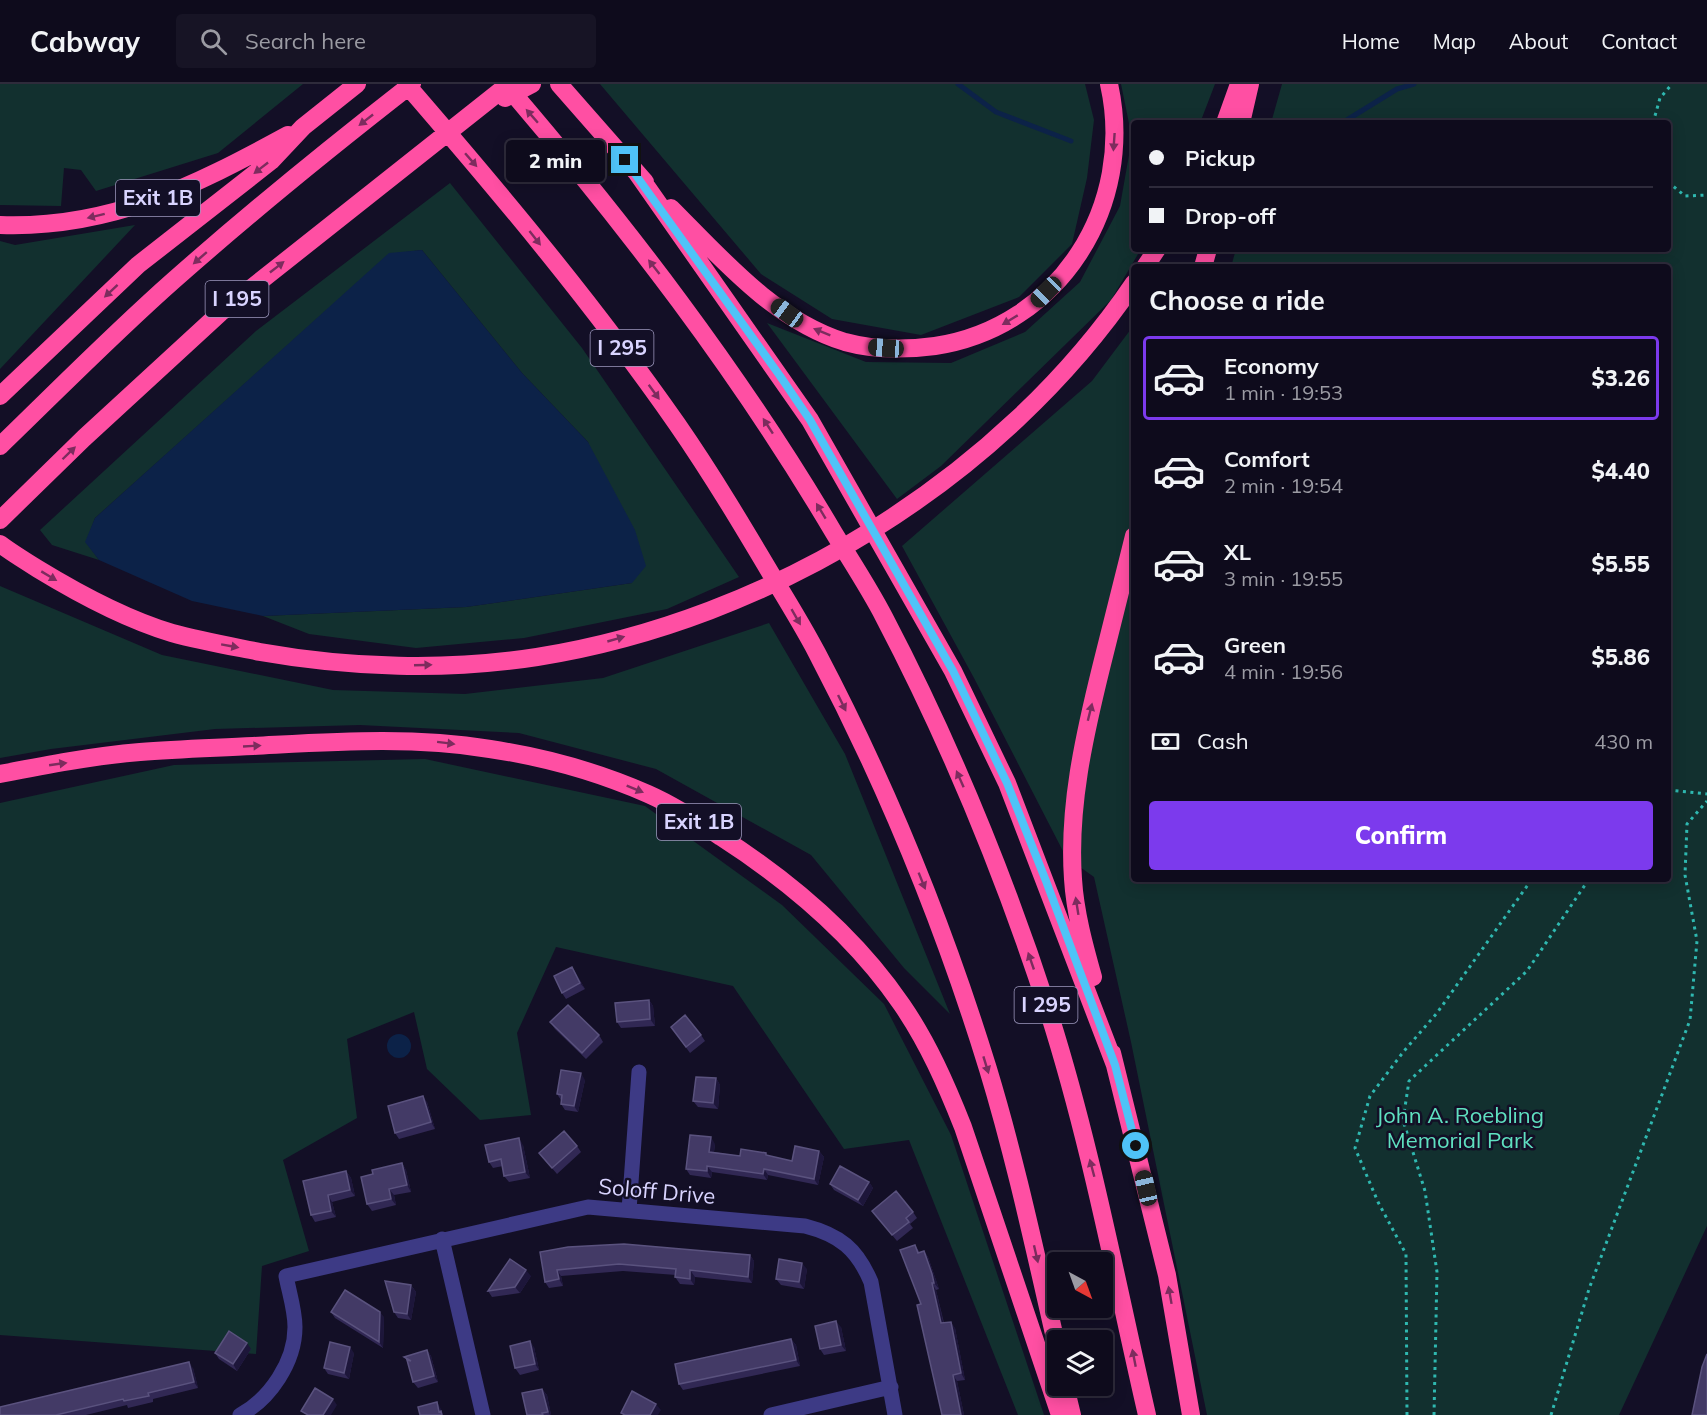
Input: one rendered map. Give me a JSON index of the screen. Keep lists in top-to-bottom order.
{
  "streets": {
    "highway": ["Exit 1B", "I 195", "I 295"],
    "street": ["Soloff Drive"]
  },
  "crossings": [
    ["I 195", "I 295"]
  ],
  "parks": ["John A. Roebling Memorial Park"],
  "north": "bottom right",
  "page": {
    "header": "Cabway",
    "search": "Search here",
    "nav": [
      "Home",
      "Map",
      "About",
      "Contact"
    ],
    "banner": ["Pickup", "Drop-off"],
    "bubble": "2 min",
    "heading": "Choose a ride",
    "list": [
      {
        "name": "Economy",
        "note": "1 min · 19:53",
        "value": "$3.26"
      },
      {
        "name": "Comfort",
        "note": "2 min · 19:54",
        "value": "$4.40"
      },
      {
        "name": "XL",
        "note": "3 min · 19:55",
        "value": "$5.55"
      },
      {
        "name": "Green",
        "note": "4 min · 19:56",
        "value": "$5.86"
      }
    ],
    "pay": ["Cash", "430 m"],
    "buttons": "Confirm"
  }
}
